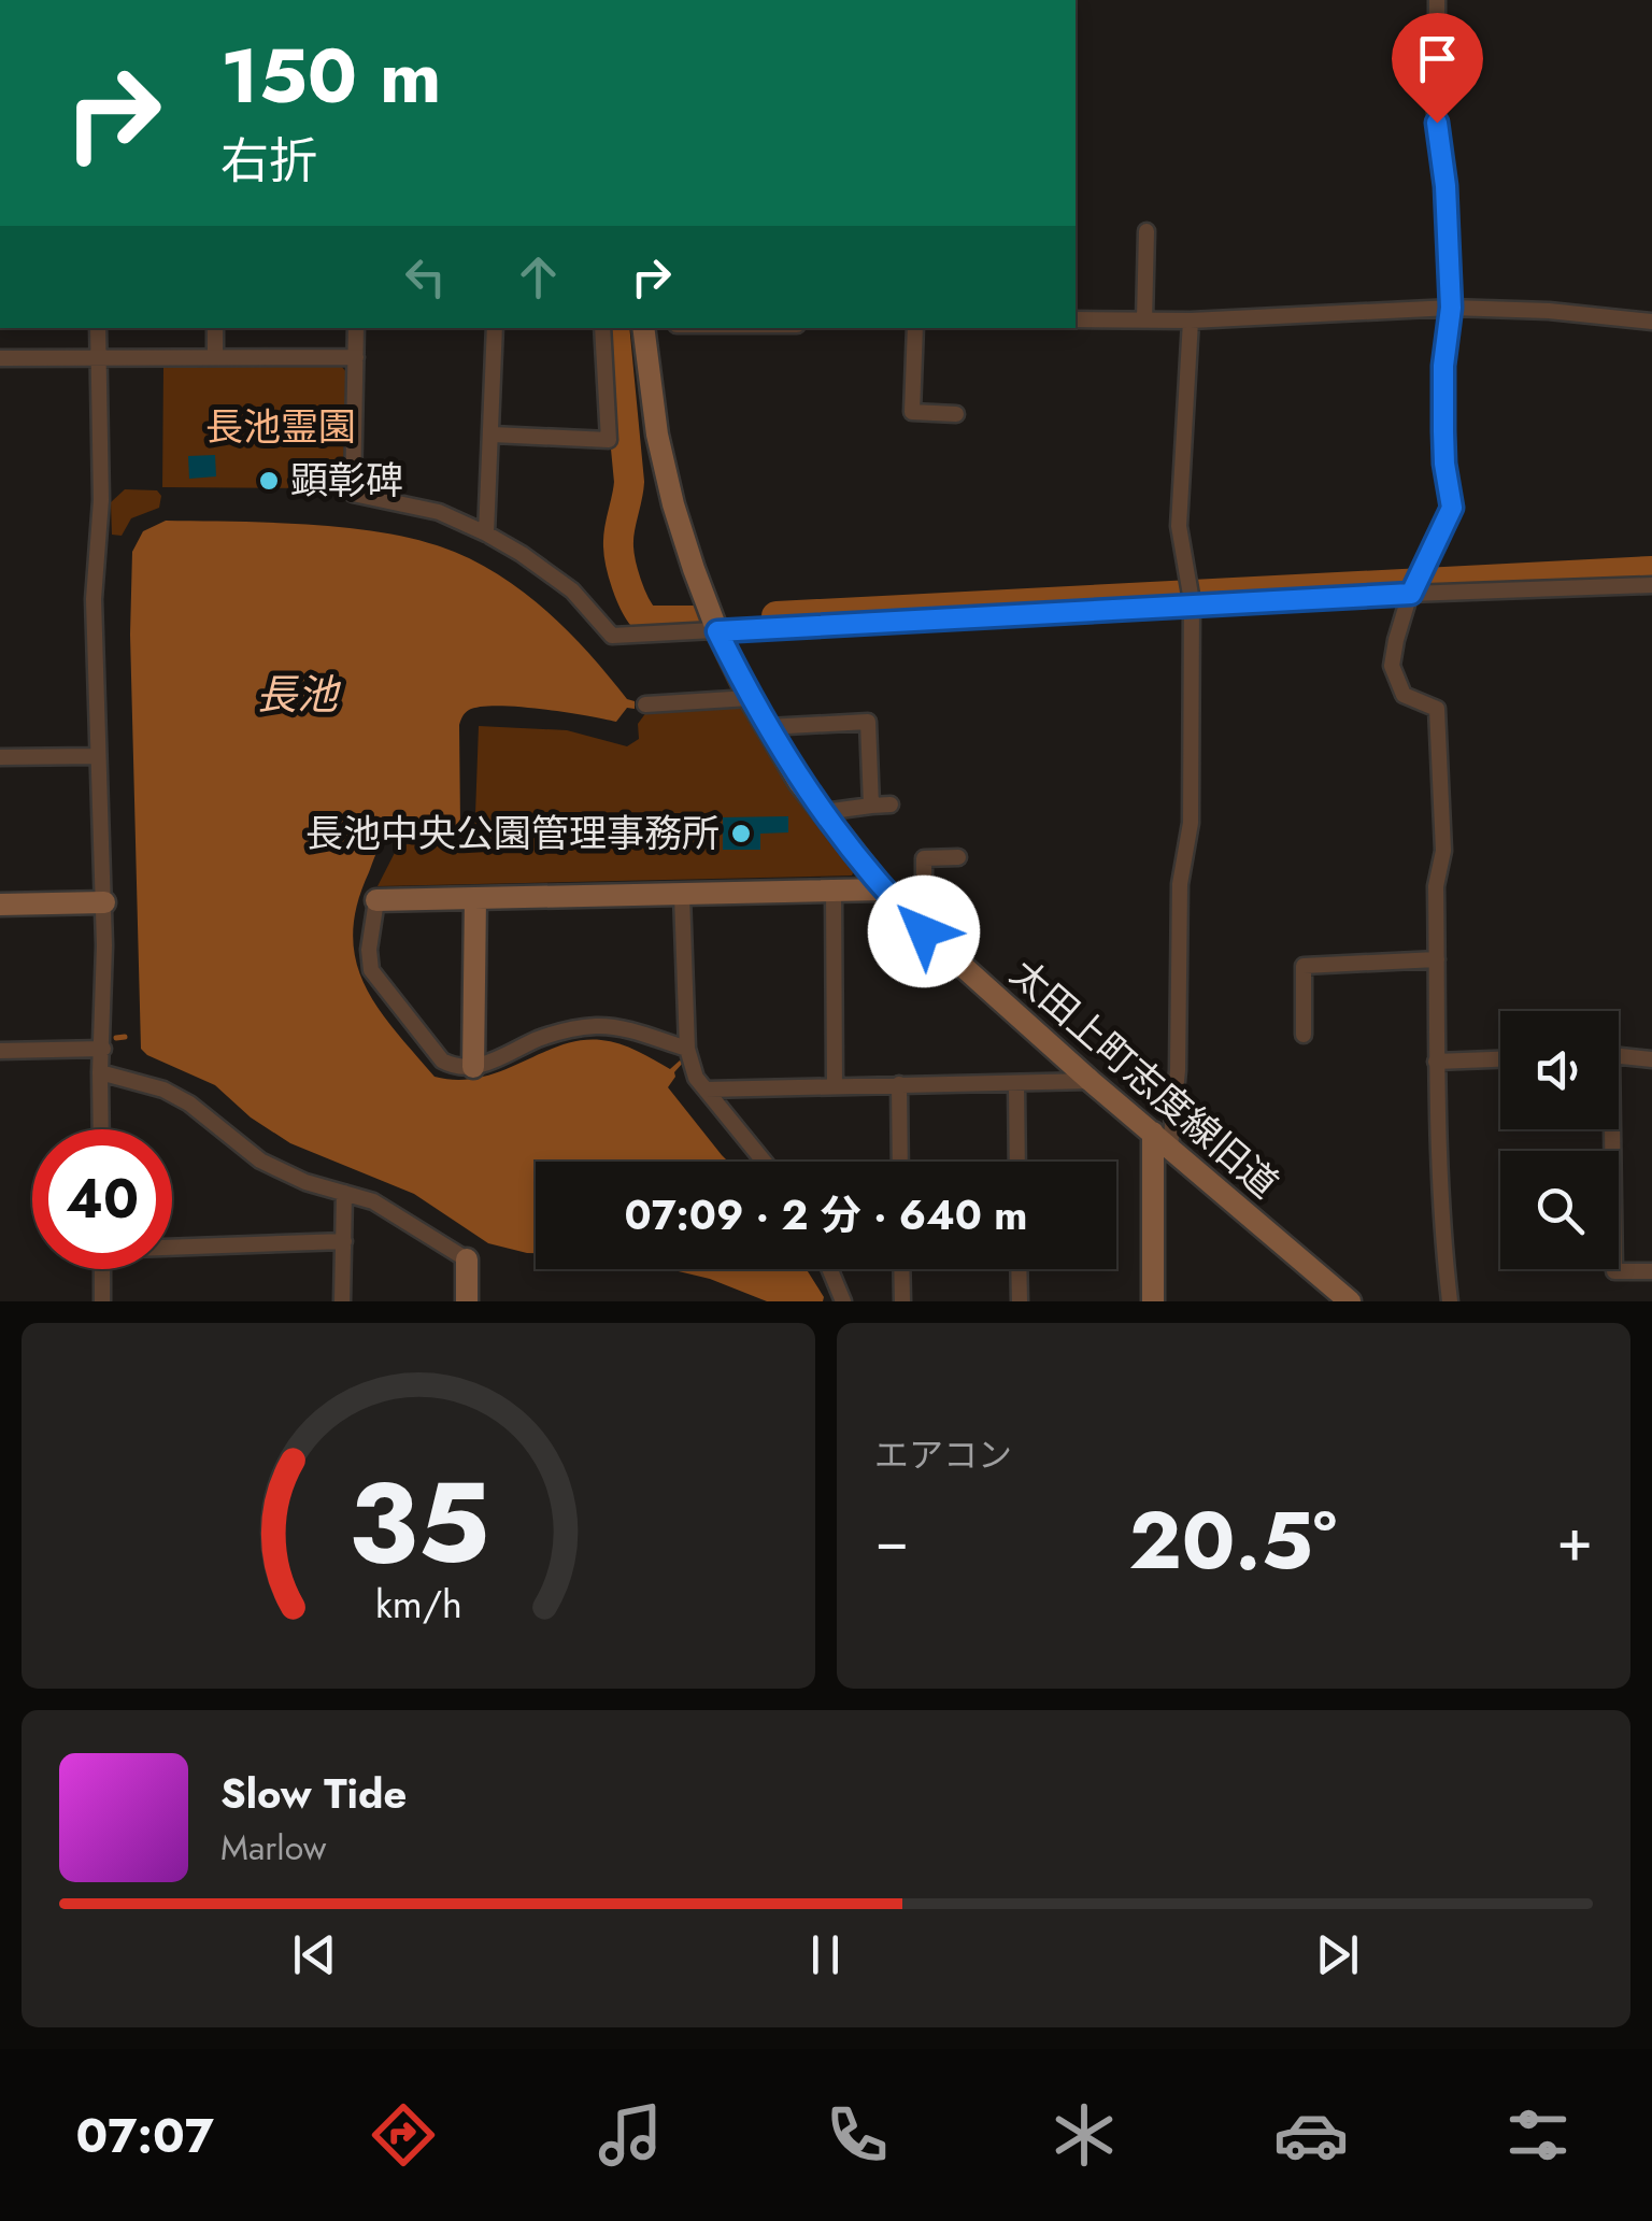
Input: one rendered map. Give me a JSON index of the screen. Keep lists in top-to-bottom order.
{
  "streets": {
    "street": ["太田上町志度線旧道"]
  },
  "water": ["長池"],
  "parks": ["長池霊園"],
  "places": ["顕彰碑", "長池中央公園管理事務所"],
  "page": {
    "turn": ["150 m", "右折"],
    "limit": "40",
    "trip": "07:09 · 2 分 · 640 m",
    "tile": "エアコン",
    "heat": ["−", "20.5°", "+"],
    "song": ["Slow Tide", "Marlow"],
    "tabs": "07:07",
    "gauge": ["35", "km/h"]
  }
}
